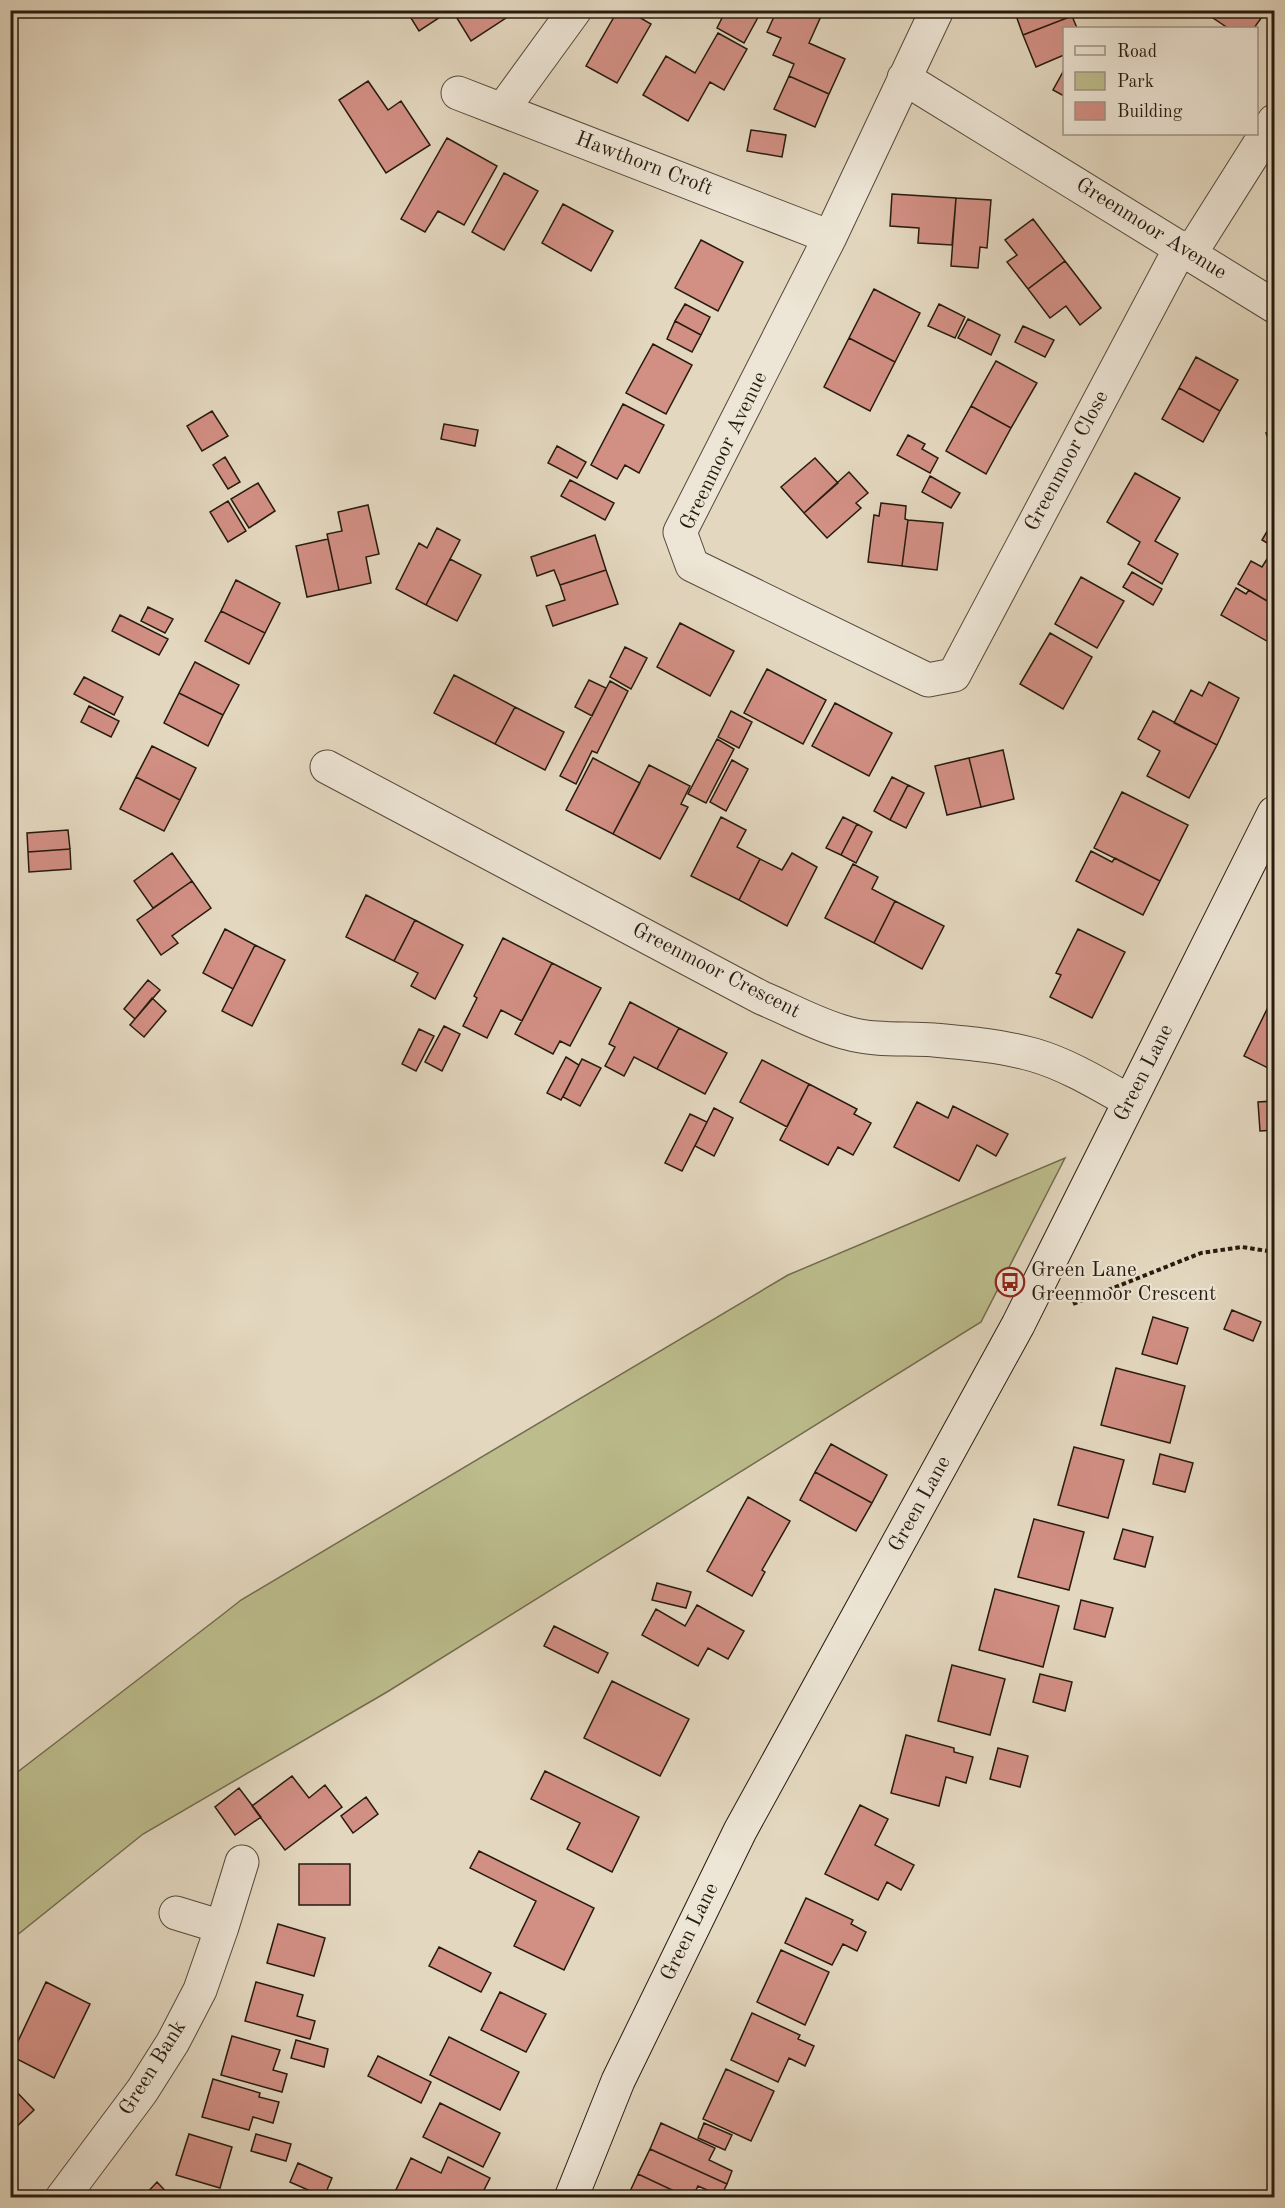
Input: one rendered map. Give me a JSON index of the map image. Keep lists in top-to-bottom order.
{
  "streets": {
    "street": [
      "Hawthorn Croft",
      "Greenmoor Avenue",
      "Greenmoor Close",
      "Greenmoor Crescent",
      "Green Lane",
      "Green Bank"
    ]
  },
  "crossings": [
    ["Hawthorn Croft", "Greenmoor Avenue"],
    ["Greenmoor Avenue", "Greenmoor Close"],
    ["Greenmoor Crescent", "Green Lane"]
  ],
  "places": {
    "bus stop": ["Green Lane Greenmoor Crescent"]
  },
  "legend": ["Road", "Park", "Building"]
}
